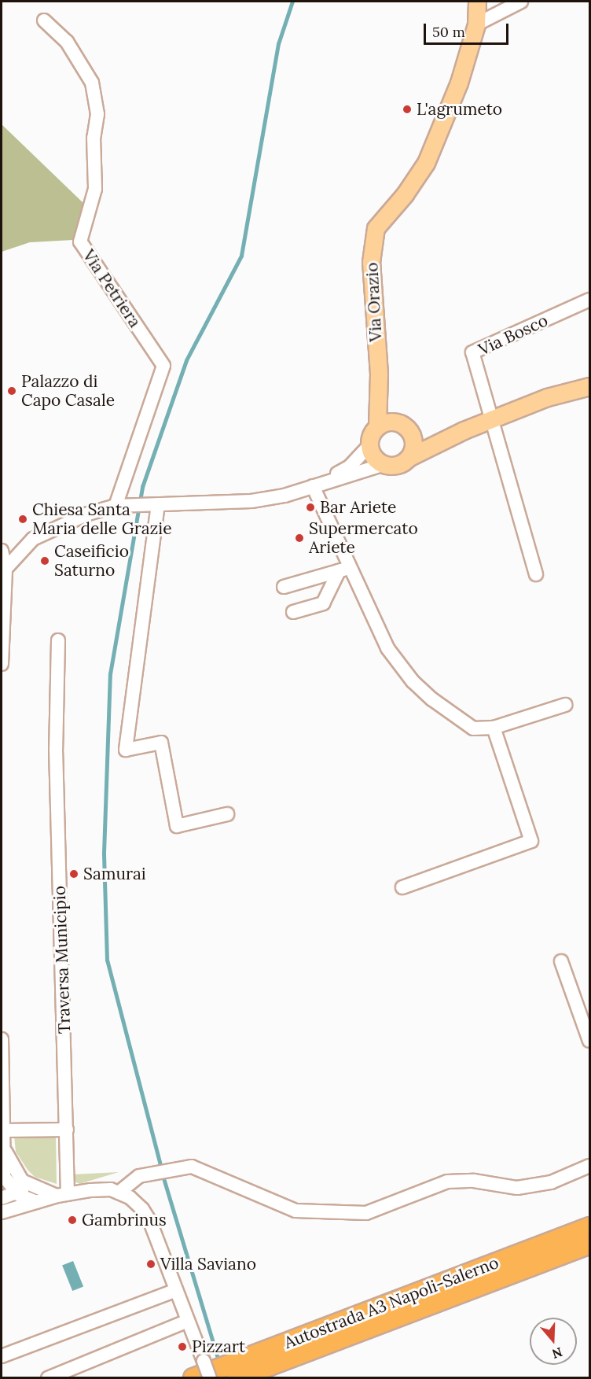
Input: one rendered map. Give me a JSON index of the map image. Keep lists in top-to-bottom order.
{
  "streets": {
    "highway": ["Autostrada A3 Napoli-Salerno"],
    "main road": ["Via Orazio"],
    "street": ["Via Petriera", "Via Bosco", "Traversa Municipio"]
  },
  "places": [
    "L'agrumeto",
    "Palazzo di Capo Casale",
    "Bar Ariete",
    "Chiesa Santa Maria delle Grazie",
    "Supermercato Ariete",
    "Caseificio Saturno",
    "Samurai",
    "Gambrinus",
    "Villa Saviano",
    "Pizzart"
  ],
  "scale_bar": "50 m",
  "north": "bottom"
}
